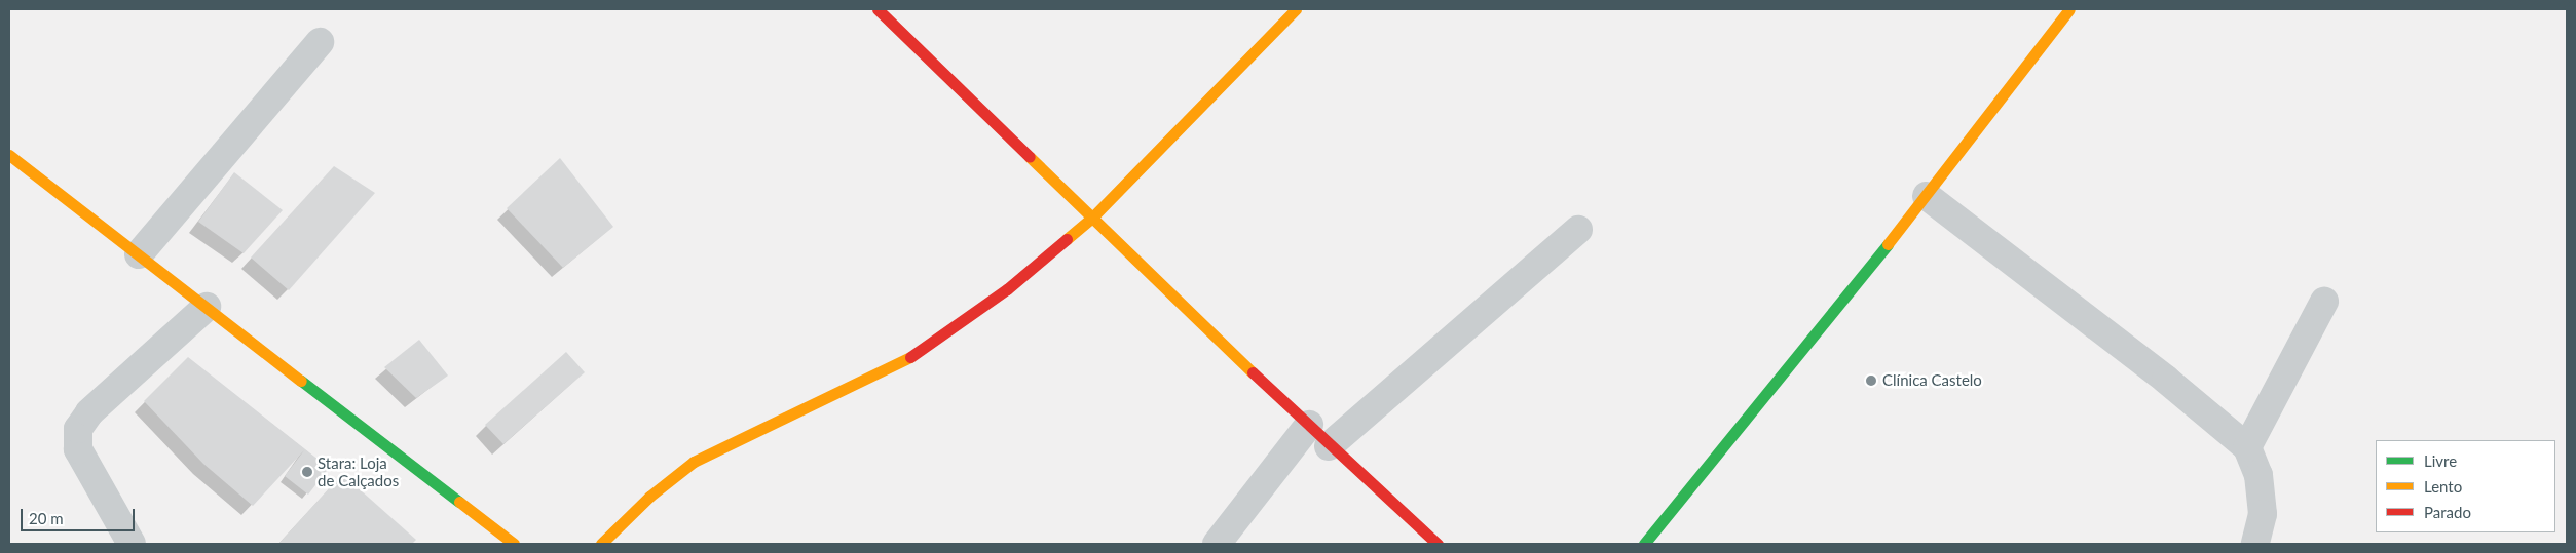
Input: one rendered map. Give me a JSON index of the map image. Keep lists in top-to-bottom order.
{
  "places": ["Clínica Castelo", "Stara: Loja de Calçados"],
  "legend": ["Livre", "Lento", "Parado"],
  "scale_bar": "20 m"
}
